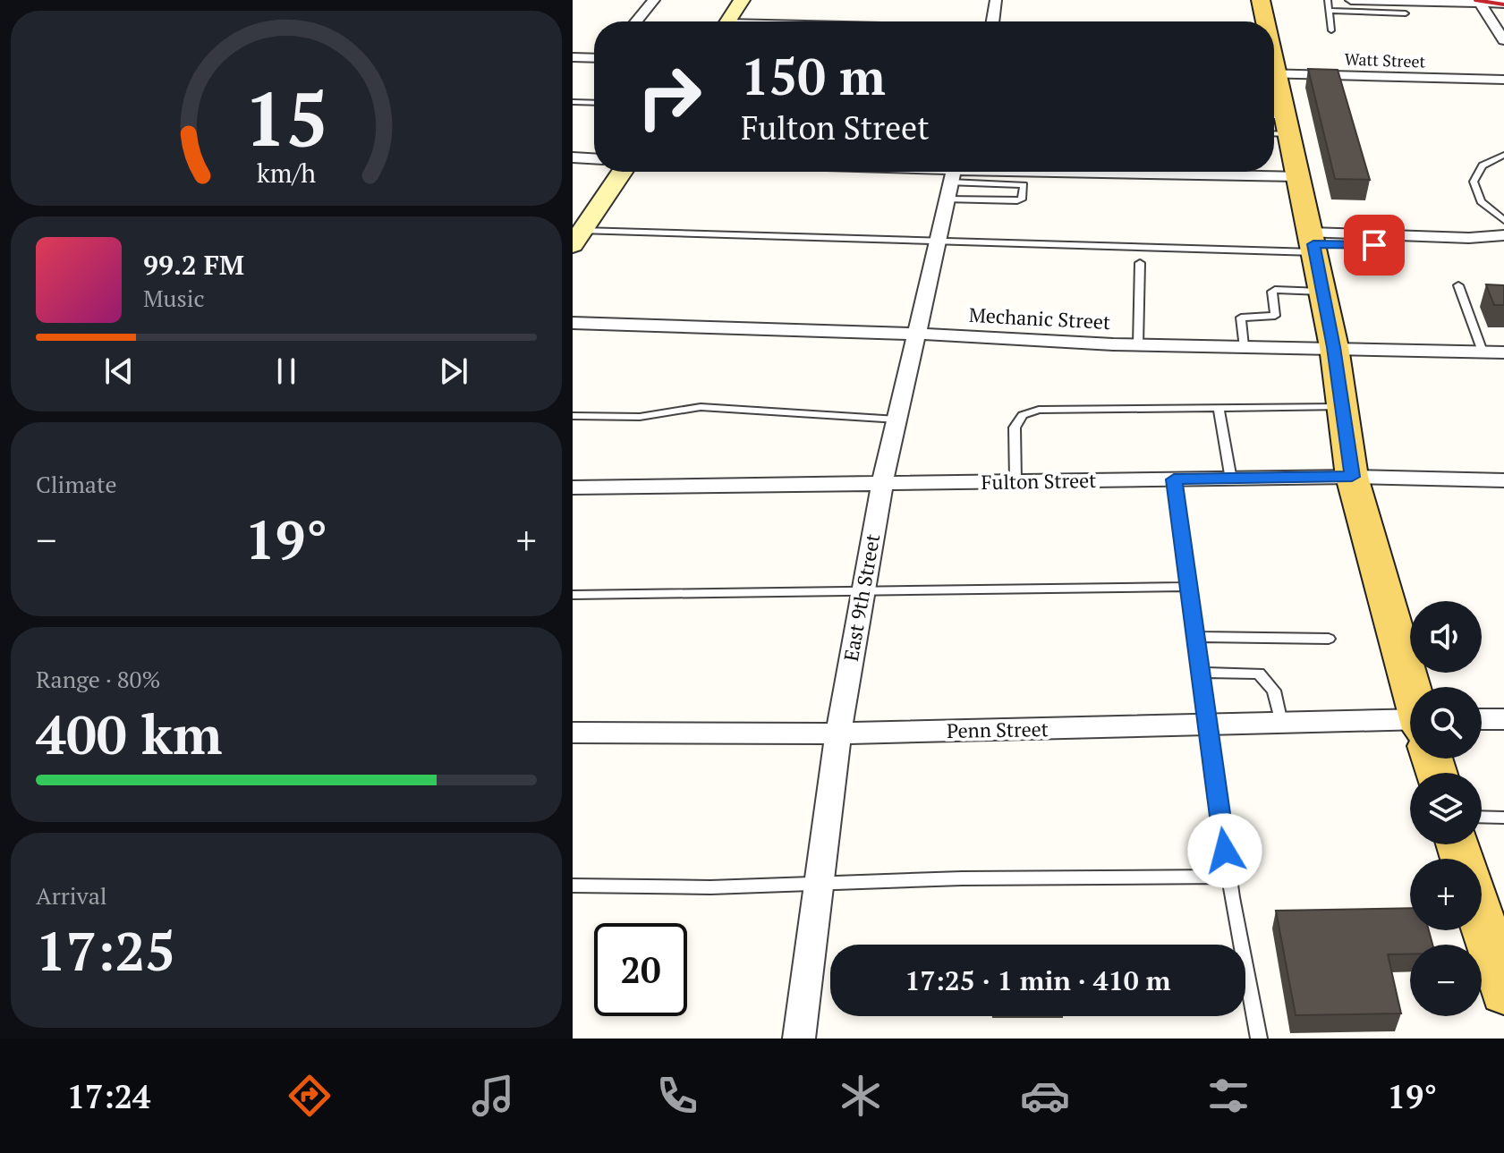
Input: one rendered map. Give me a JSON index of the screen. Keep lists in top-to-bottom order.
{
  "streets": {
    "street": [
      "Watt Street",
      "Mechanic Street",
      "Fulton Street",
      "East 9th Street",
      "Penn Street"
    ]
  },
  "crossings": [
    ["Mechanic Street", "East 9th Street"],
    ["Fulton Street", "East 9th Street"],
    ["East 9th Street", "Penn Street"]
  ],
  "page": {
    "turn": ["150 m", "Fulton Street"],
    "song": ["99.2 FM", "Music"],
    "tile": [
      "Climate",
      ["Range · 80%", "400 km"],
      ["Arrival", "17:25"]
    ],
    "heat": ["−", "19°", "+"],
    "map_buttons": ["+", "−"],
    "limit": "20",
    "trip": "17:25 · 1 min · 410 m",
    "tabs": ["17:24", "19°"],
    "gauge": ["15", "km/h"]
  }
}
